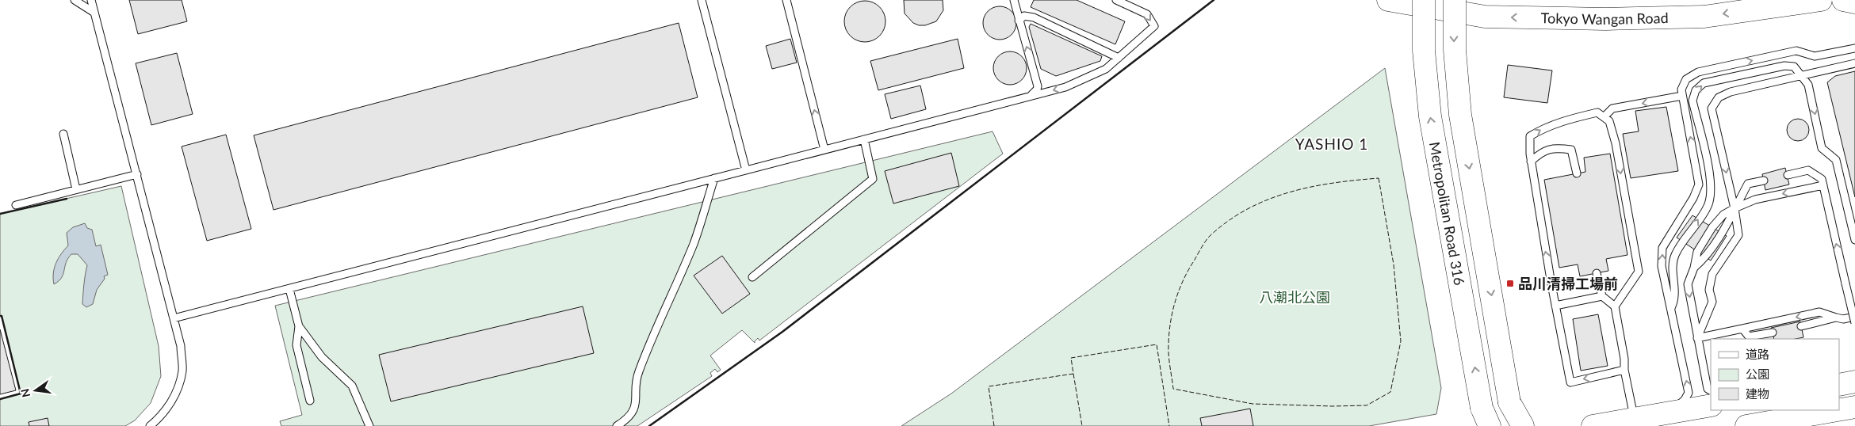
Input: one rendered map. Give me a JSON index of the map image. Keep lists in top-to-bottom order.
{
  "streets": {
    "main road": ["Tokyo Wangan Road", "Metropolitan Road 316"]
  },
  "one_way": ["Tokyo Wangan Road"],
  "districts": ["YASHIO 1"],
  "parks": ["八潮北公園"],
  "places": {
    "transit": ["品川清掃工場前"]
  },
  "legend": ["道路", "公園", "建物"],
  "north": "left"
}
